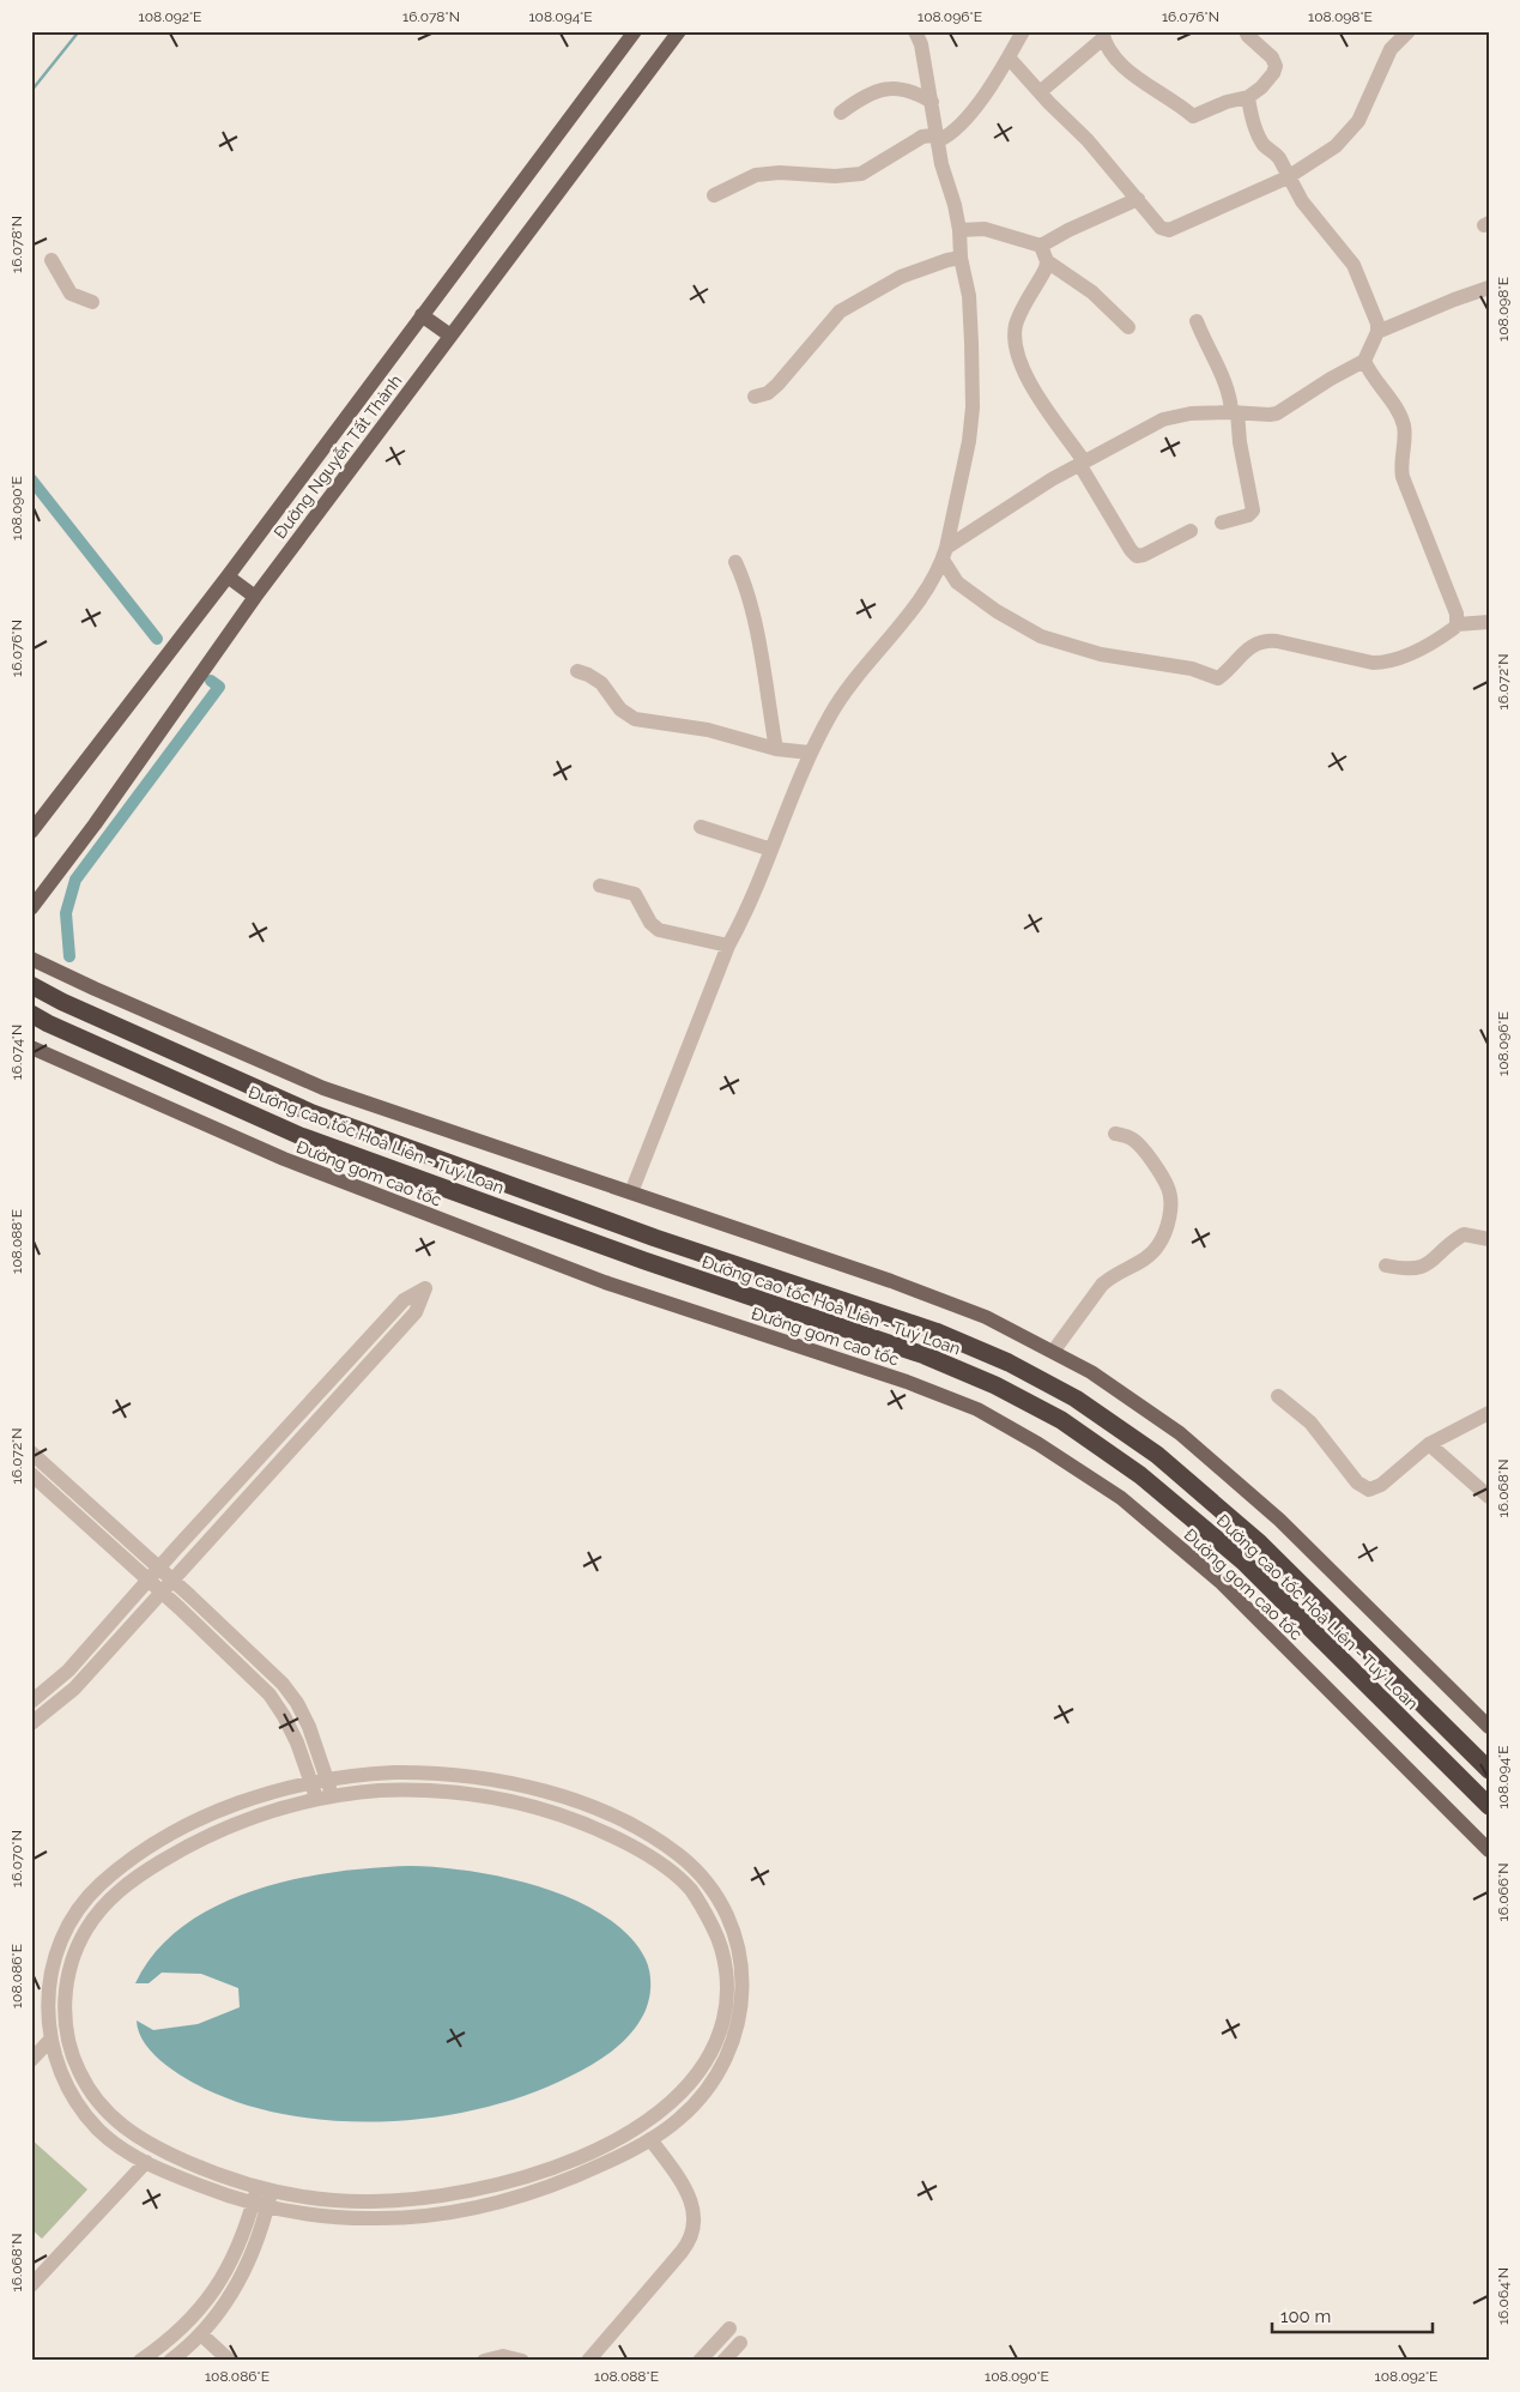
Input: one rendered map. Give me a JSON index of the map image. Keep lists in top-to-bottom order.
{
  "streets": {
    "highway": ["Đường cao tốc Hoà Liên - Tuý Loan"],
    "main road": ["Đường Nguyễn Tất Thành", "Đường gom cao tốc"]
  },
  "scale_bar": "100 m",
  "coordinates": [
    "108.092°E",
    "16.078°N",
    "108.094°E",
    "108.096°E",
    "16.076°N",
    "108.098°E",
    "108.090°E",
    "16.072°N",
    "16.074°N",
    "108.088°E",
    "16.068°N",
    "16.070°N",
    "16.066°N",
    "108.086°E",
    "16.064°N"
  ]
}
